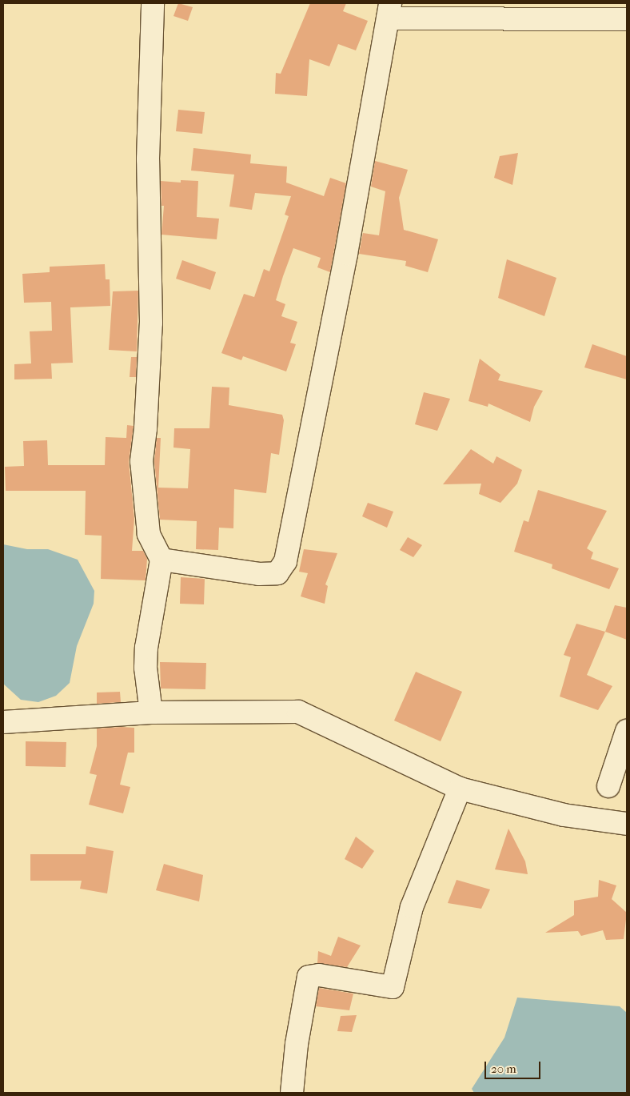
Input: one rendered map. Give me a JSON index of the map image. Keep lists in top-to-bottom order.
{
  "scale_bar": "20 m"
}
